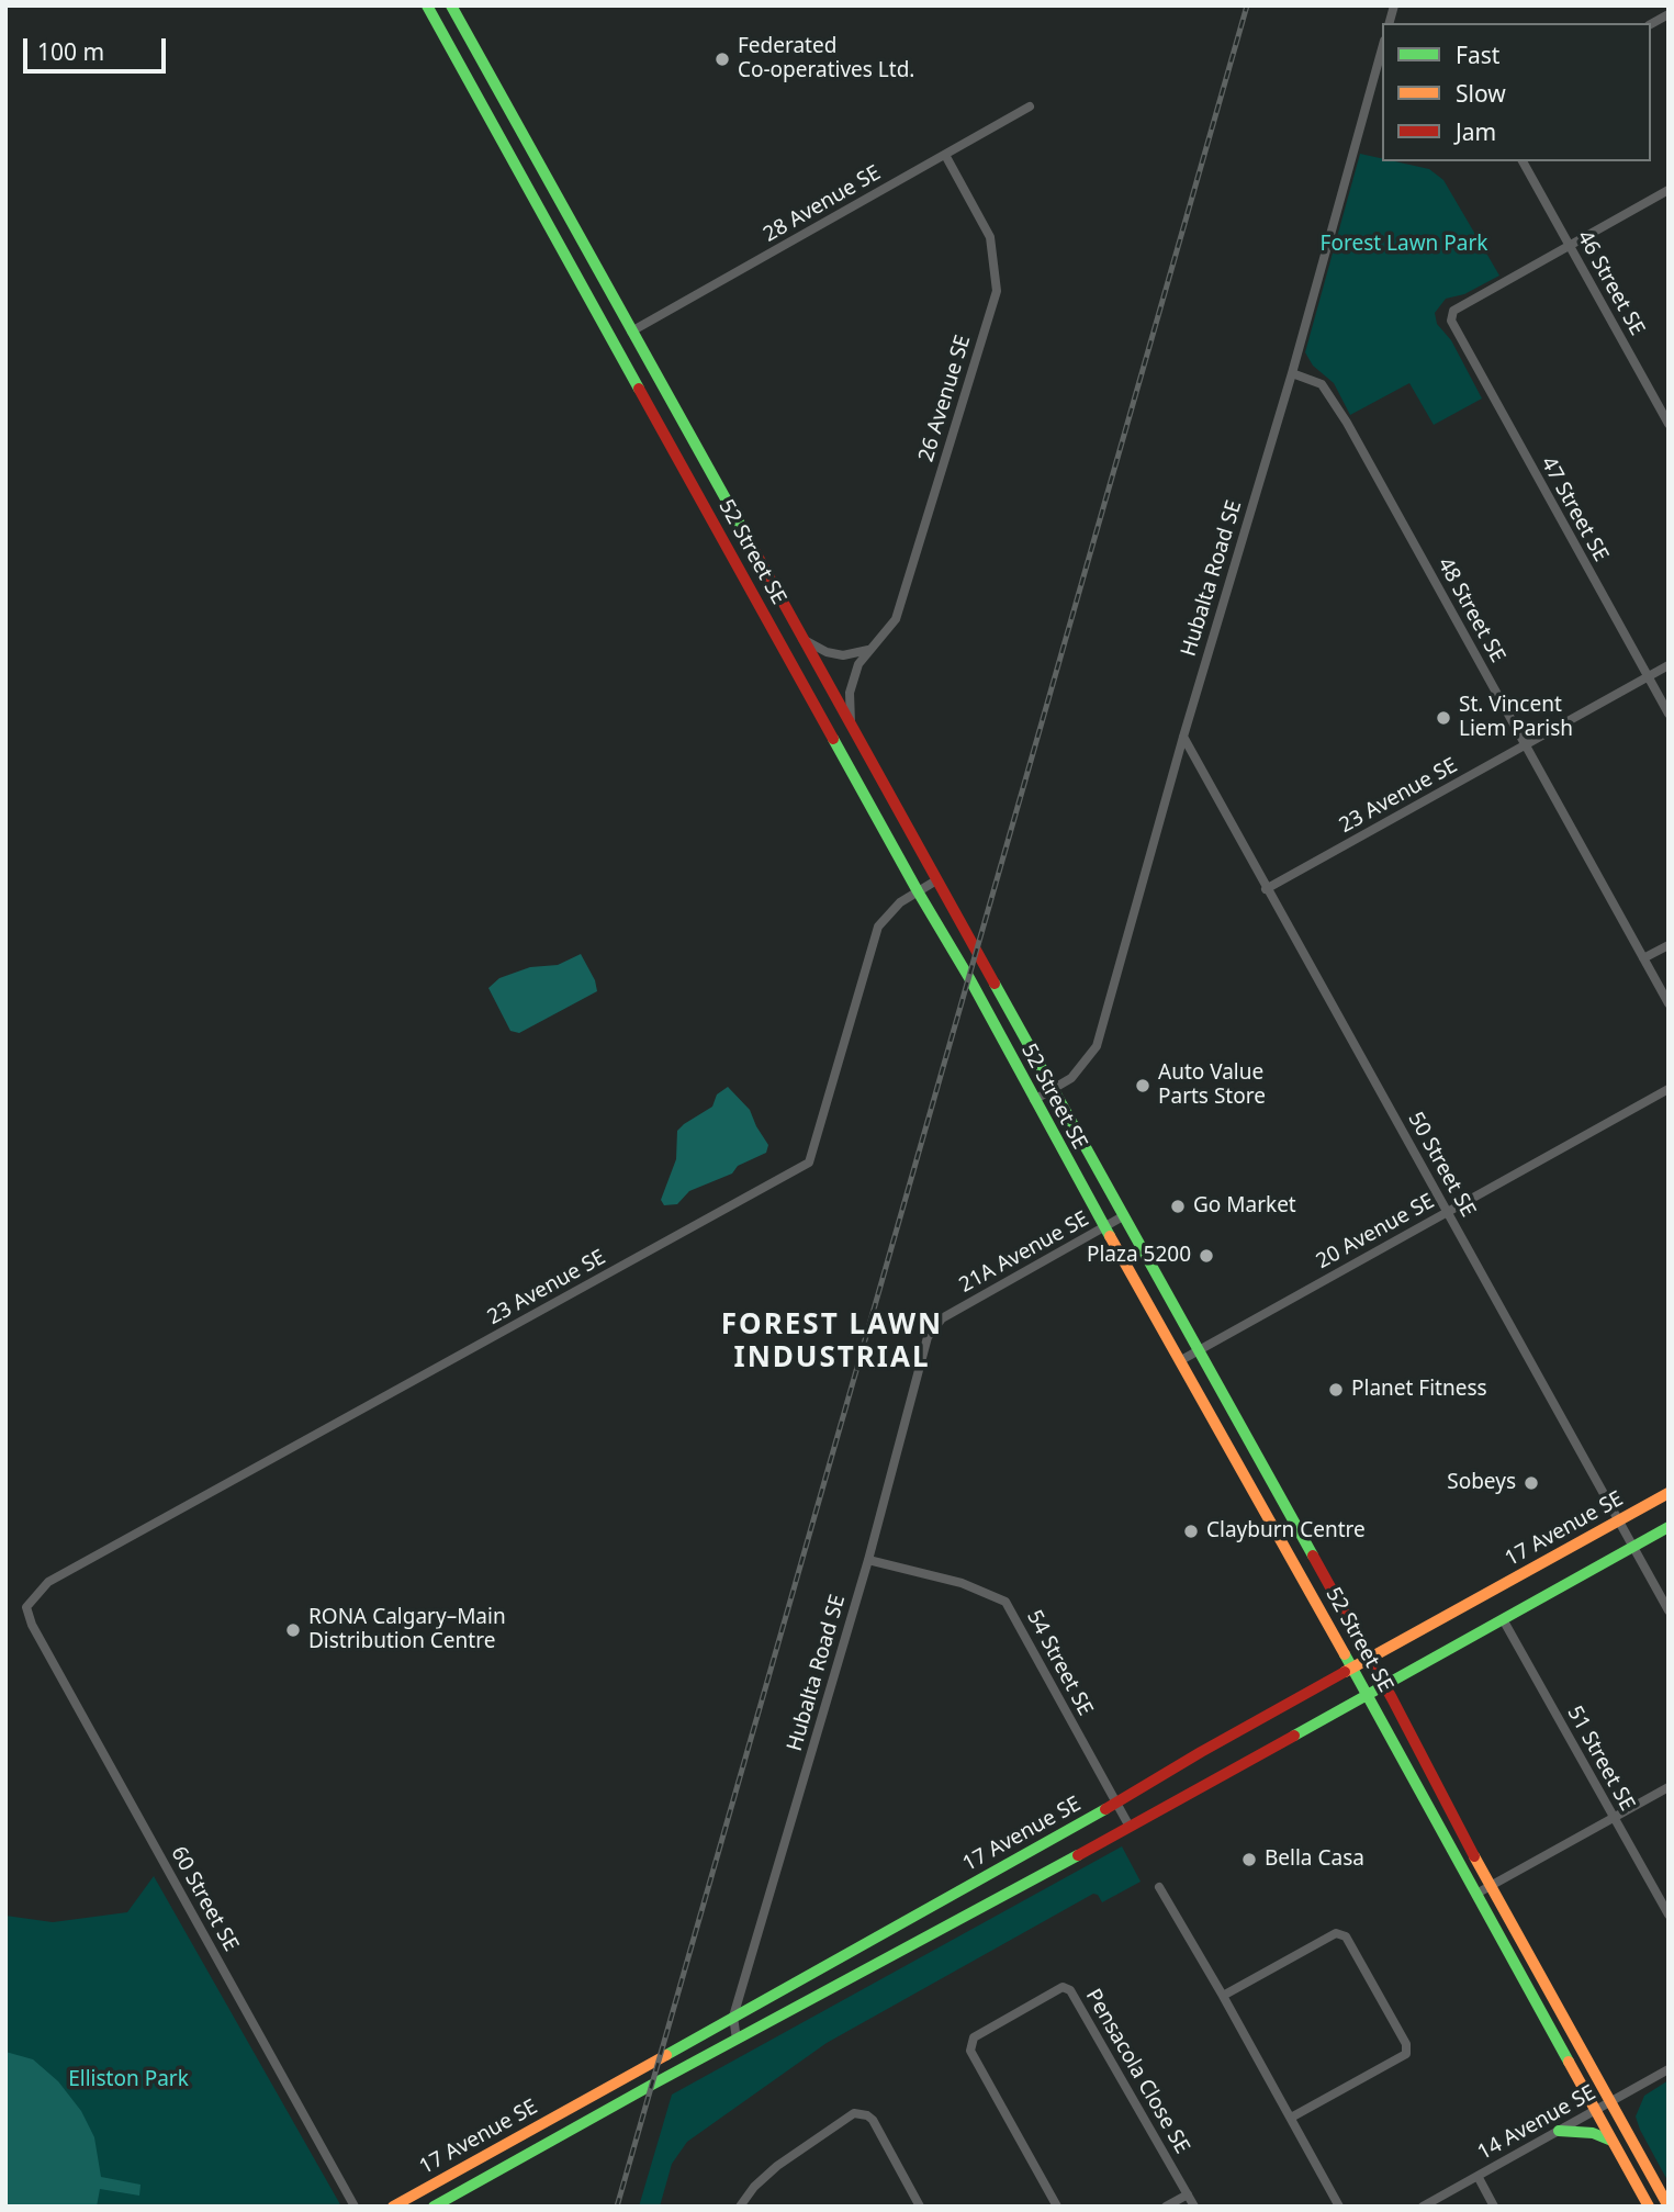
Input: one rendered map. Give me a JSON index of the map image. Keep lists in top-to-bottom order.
{
  "streets": {
    "main road": ["52 Street SE", "17 Avenue SE"],
    "street": [
      "28 Avenue SE",
      "46 Street SE",
      "26 Avenue SE",
      "47 Street SE",
      "Hubalta Road SE",
      "48 Street SE",
      "23 Avenue SE",
      "50 Street SE",
      "20 Avenue SE",
      "21A Avenue SE",
      "54 Street SE",
      "51 Street SE",
      "60 Street SE",
      "Pensacola Close SE",
      "14 Avenue SE"
    ]
  },
  "crossings": [
    ["28 Avenue SE", "26 Avenue SE"],
    ["28 Avenue SE", "52 Street SE"],
    ["46 Street SE", "47 Street SE"],
    ["26 Avenue SE", "52 Street SE"],
    ["47 Street SE", "23 Avenue SE"],
    ["52 Street SE", "Hubalta Road SE"],
    ["52 Street SE", "23 Avenue SE"],
    ["52 Street SE", "20 Avenue SE"],
    ["52 Street SE", "21A Avenue SE"],
    ["52 Street SE", "17 Avenue SE"],
    ["52 Street SE", "14 Avenue SE"],
    ["Hubalta Road SE", "48 Street SE"],
    ["Hubalta Road SE", "50 Street SE"],
    ["Hubalta Road SE", "21A Avenue SE"],
    ["Hubalta Road SE", "17 Avenue SE"],
    ["Hubalta Road SE", "54 Street SE"],
    ["48 Street SE", "23 Avenue SE"],
    ["23 Avenue SE", "50 Street SE"],
    ["23 Avenue SE", "60 Street SE"],
    ["50 Street SE", "20 Avenue SE"],
    ["50 Street SE", "17 Avenue SE"],
    ["17 Avenue SE", "54 Street SE"],
    ["17 Avenue SE", "51 Street SE"]
  ],
  "districts": ["FOREST LAWN INDUSTRIAL"],
  "parks": ["Forest Lawn Park", "Elliston Park"],
  "places": [
    "Federated Co-operatives Ltd.",
    "St. Vincent Liem Parish",
    "Auto Value Parts Store",
    "Go Market",
    "Plaza 5200",
    "Planet Fitness",
    "Sobeys",
    "Clayburn Centre",
    "RONA Calgary–Main Distribution Centre",
    "Bella Casa"
  ],
  "legend": ["Fast", "Slow", "Jam"],
  "scale_bar": "100 m"
}
